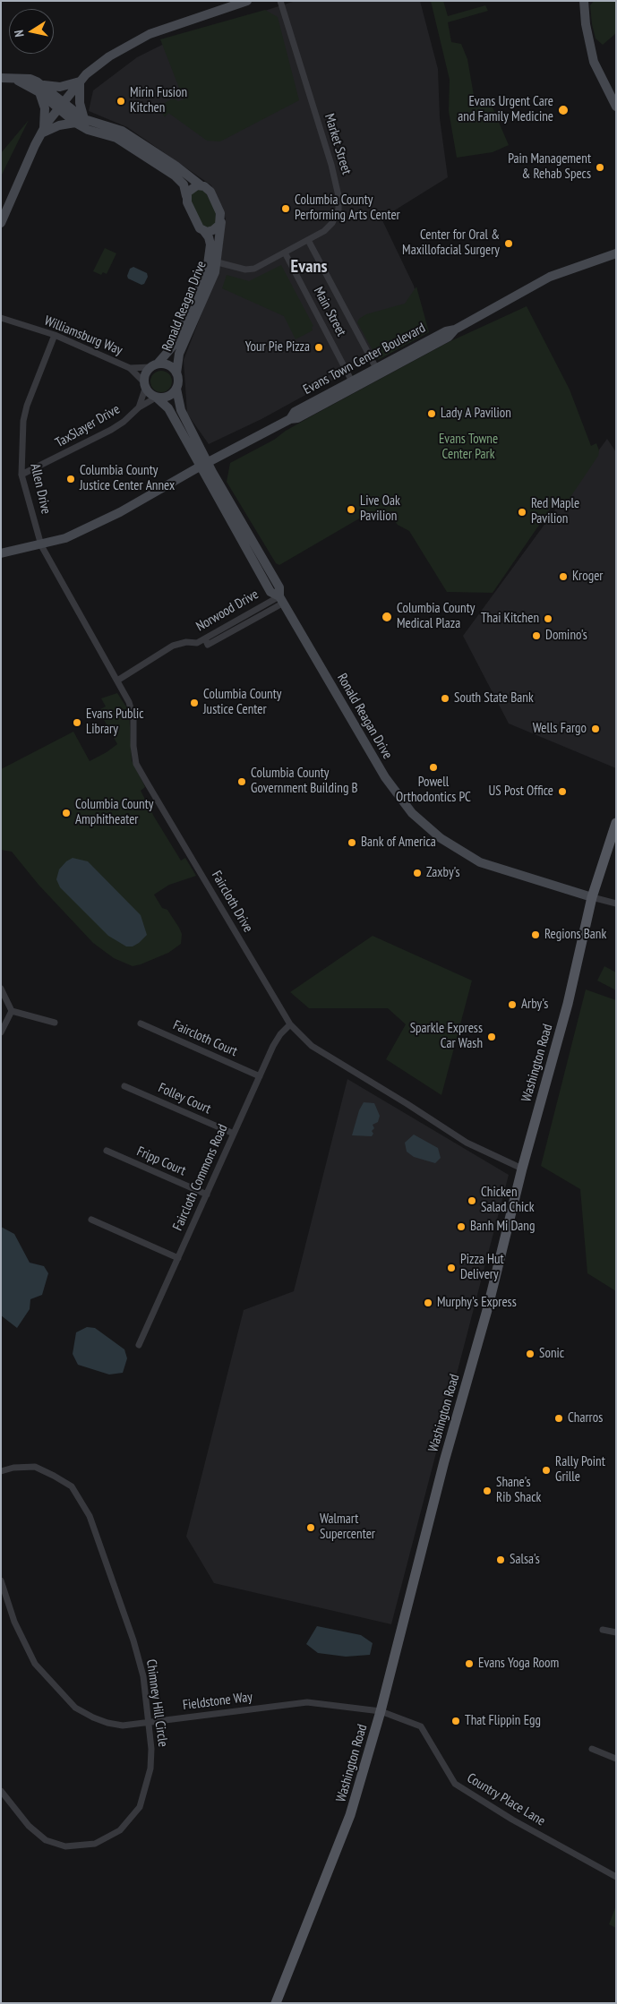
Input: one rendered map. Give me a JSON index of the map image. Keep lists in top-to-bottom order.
{
  "streets": {
    "main road": ["Washington Road"],
    "street": [
      "Market Street",
      "Ronald Reagan Drive",
      "Main Street",
      "Williamsburg Way",
      "Evans Town Center Boulevard",
      "TaxSlayer Drive",
      "Allen Drive",
      "Norwood Drive",
      "Faircloth Drive",
      "Faircloth Court",
      "Folley Court",
      "Fripp Court",
      "Faircloth Commons Road",
      "Fieldstone Way",
      "Chimney Hill Circle",
      "Country Place Lane"
    ]
  },
  "crossings": [
    ["Market Street", "Ronald Reagan Drive"],
    ["Market Street", "Main Street"],
    ["Ronald Reagan Drive", "Williamsburg Way"],
    ["Ronald Reagan Drive", "Evans Town Center Boulevard"],
    ["Ronald Reagan Drive", "TaxSlayer Drive"],
    ["Ronald Reagan Drive", "Norwood Drive"],
    ["Ronald Reagan Drive", "Washington Road"],
    ["Main Street", "Evans Town Center Boulevard"],
    ["Williamsburg Way", "TaxSlayer Drive"],
    ["Williamsburg Way", "Allen Drive"],
    ["Evans Town Center Boulevard", "Allen Drive"],
    ["Evans Town Center Boulevard", "Faircloth Drive"],
    ["TaxSlayer Drive", "Allen Drive"],
    ["Allen Drive", "Faircloth Drive"],
    ["Norwood Drive", "Faircloth Drive"],
    ["Faircloth Drive", "Washington Road"],
    ["Faircloth Drive", "Faircloth Commons Road"],
    ["Faircloth Court", "Faircloth Commons Road"],
    ["Washington Road", "Fieldstone Way"],
    ["Washington Road", "Country Place Lane"],
    ["Folley Court", "Faircloth Commons Road"],
    ["Fripp Court", "Faircloth Commons Road"],
    ["Fieldstone Way", "Chimney Hill Circle"],
    ["Fieldstone Way", "Country Place Lane"]
  ],
  "districts": ["Evans"],
  "parks": ["Evans Towne Center Park"],
  "places": [
    "Mirin Fusion Kitchen",
    "Evans Urgent Care and Family Medicine",
    "Pain Management & Rehab Specs",
    "Columbia County Performing Arts Center",
    "Center for Oral & Maxillofacial Surgery",
    "Your Pie Pizza",
    "Lady A Pavilion",
    "Columbia County Justice Center Annex",
    "Live Oak Pavilion",
    "Red Maple Pavilion",
    "Kroger",
    "Columbia County Medical Plaza",
    "Thai Kitchen",
    "Domino's",
    "South State Bank",
    "Columbia County Justice Center",
    "Evans Public Library",
    "Wells Fargo",
    "Powell Orthodontics PC",
    "Columbia County Government Building B",
    "US Post Office",
    "Columbia County Amphitheater",
    "Bank of America",
    "Zaxby's",
    "Regions Bank",
    "Arby's",
    "Sparkle Express Car Wash",
    "Chicken Salad Chick",
    "Banh Mi Dang",
    "Pizza Hut Delivery",
    "Murphy's Express",
    "Sonic",
    "Charros",
    "Rally Point Grille",
    "Shane's Rib Shack",
    "Walmart Supercenter",
    "Salsa's",
    "Evans Yoga Room",
    "That Flippin Egg"
  ],
  "north": "left"
}
